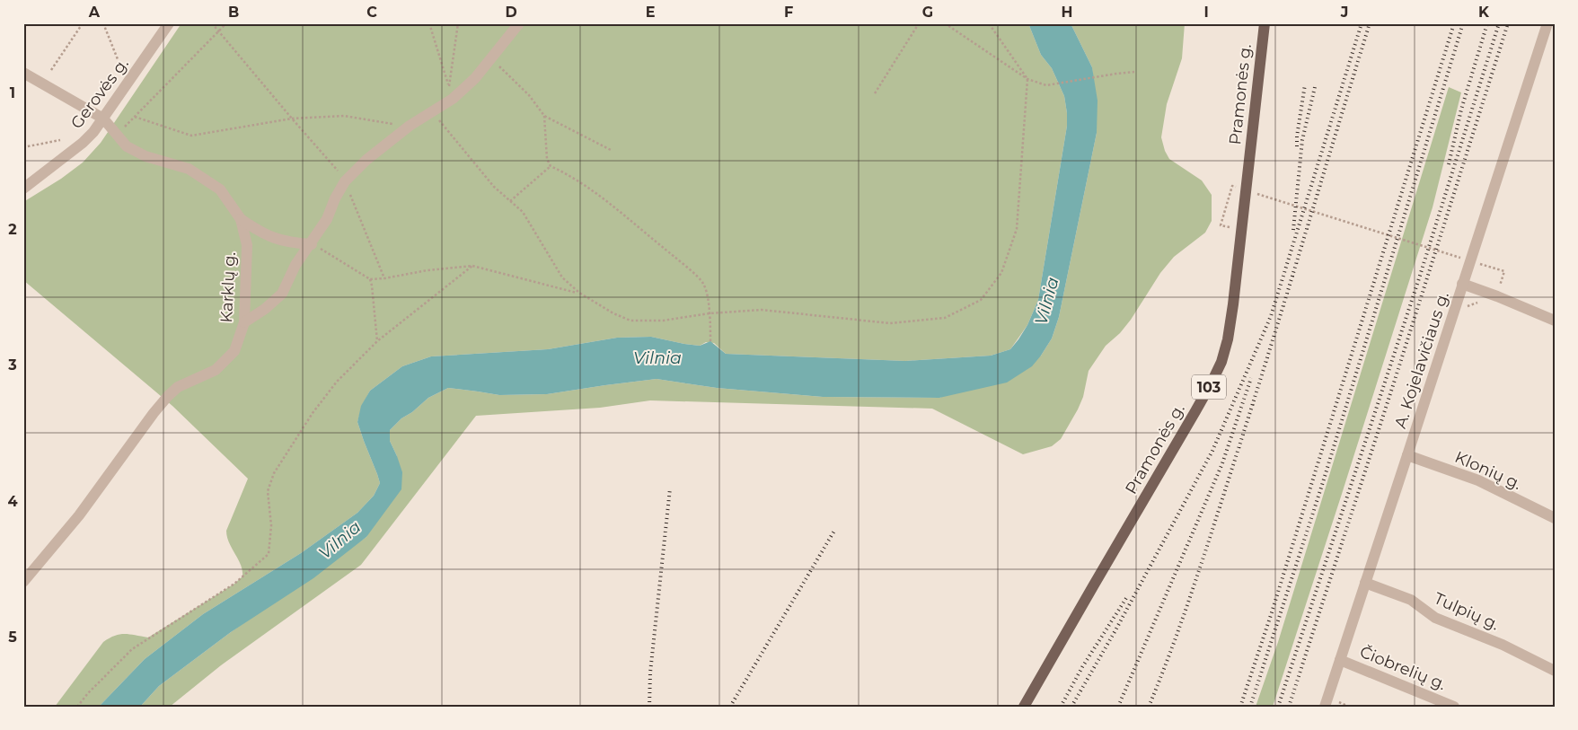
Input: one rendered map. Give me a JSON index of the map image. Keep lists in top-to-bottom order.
{
  "streets": {
    "main road": ["Pramonės g.", "103"],
    "street": [
      "Gerovės g.",
      "Karklų g.",
      "A. Kojelavičiaus g.",
      "Klonių g.",
      "Tulpių g.",
      "Čiobrelių g."
    ]
  },
  "crossings": [
    ["Gerovės g.", "Karklų g."],
    ["A. Kojelavičiaus g.", "Klonių g."],
    ["A. Kojelavičiaus g.", "Tulpių g."],
    ["A. Kojelavičiaus g.", "Čiobrelių g."]
  ],
  "water": ["Vilnia"],
  "grid": {
    "columns": [
      "A",
      "B",
      "C",
      "D",
      "E",
      "F",
      "G",
      "H",
      "I",
      "J",
      "K"
    ],
    "rows": [
      "1",
      "2",
      "3",
      "4",
      "5"
    ]
  }
}
